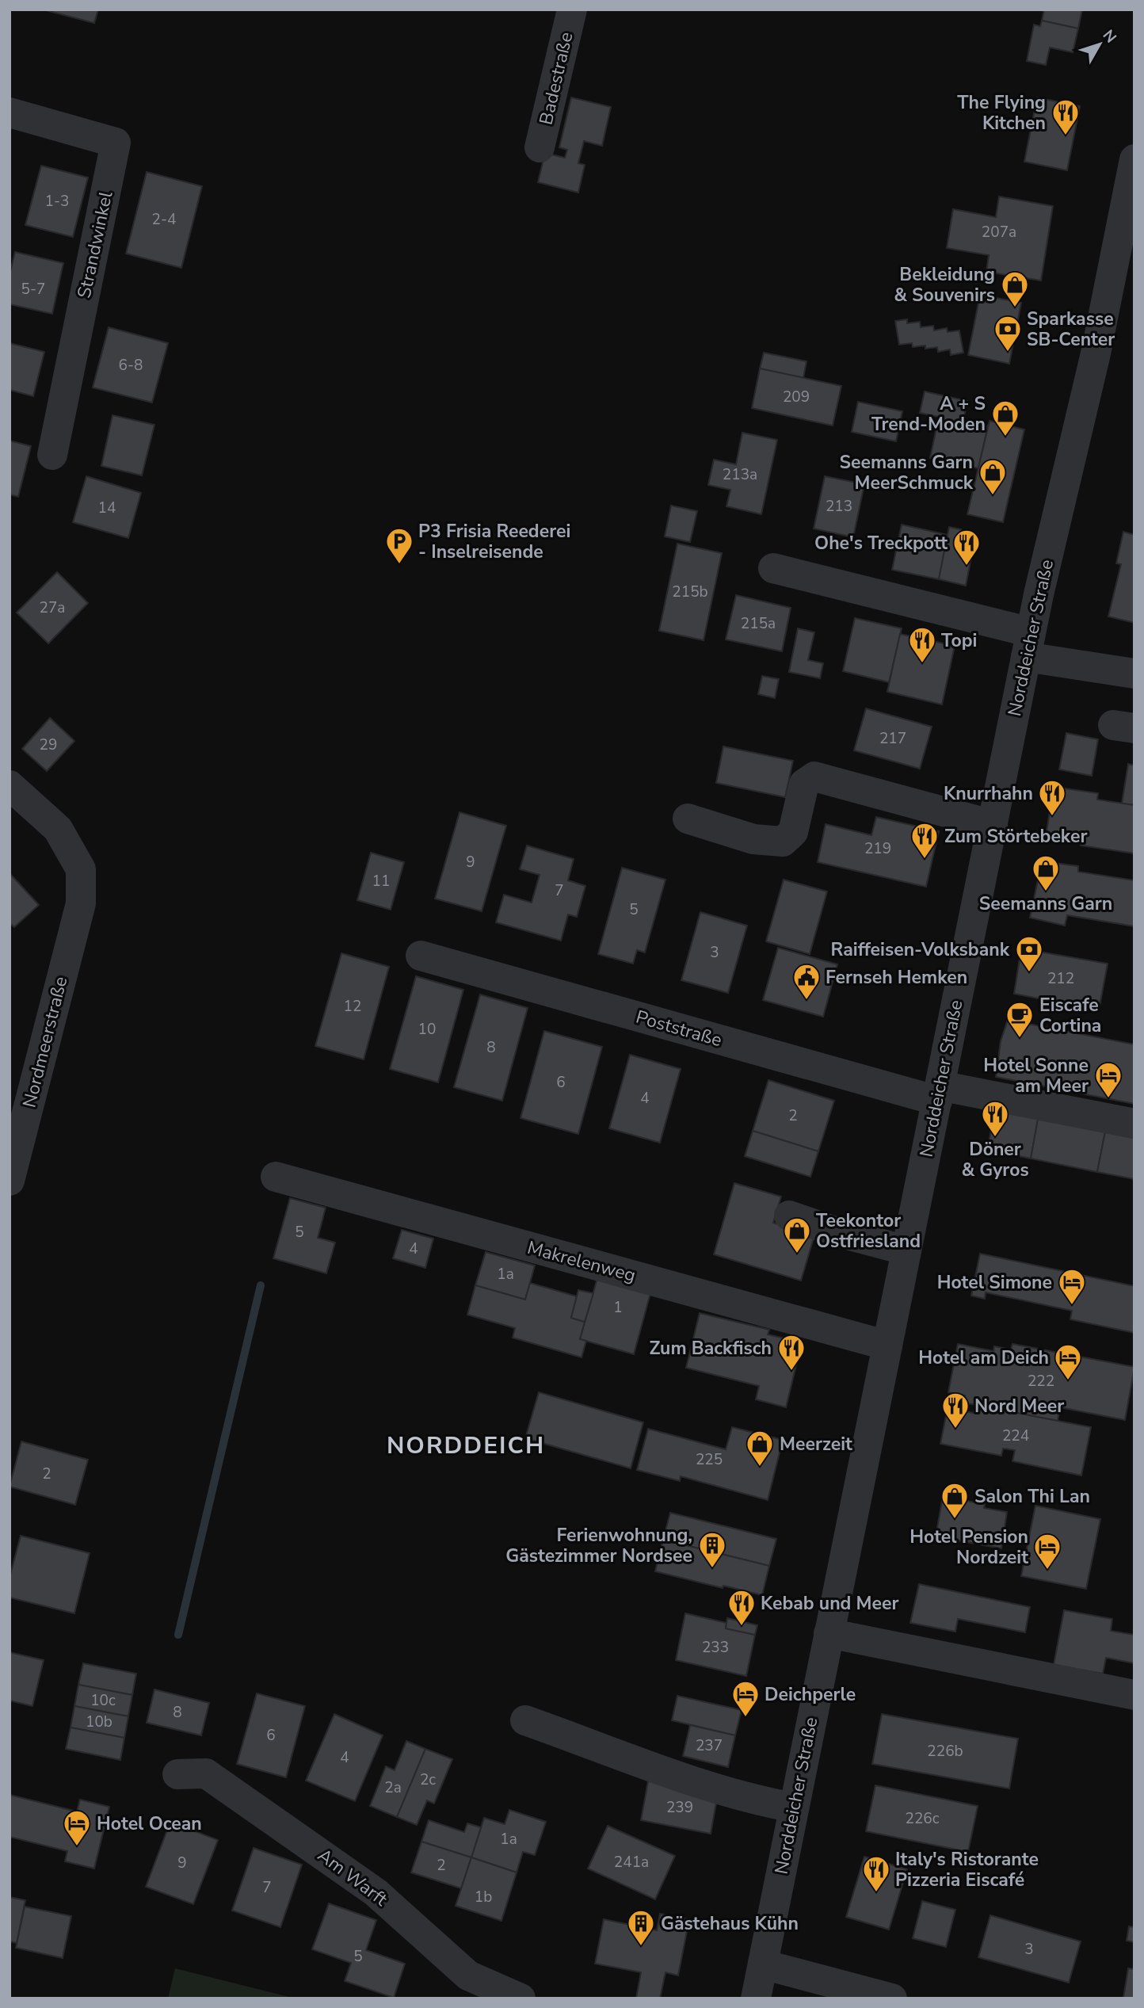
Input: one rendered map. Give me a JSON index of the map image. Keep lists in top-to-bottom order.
{
  "streets": {
    "street": [
      "Badestraße",
      "Strandwinkel",
      "Norddeicher Straße",
      "Poststraße",
      "Nordmeerstraße",
      "Makrelenweg",
      "Am Warft"
    ]
  },
  "crossings": [
    ["Norddeicher Straße", "Poststraße"],
    ["Norddeicher Straße", "Makrelenweg"]
  ],
  "districts": ["NORDDEICH"],
  "places": {
    "restaurant": [
      "The Flying Kitchen",
      "Ohe's Treckpott",
      "Topi",
      "Knurrhahn",
      "Zum Störtebeker",
      "Döner & Gyros",
      "Zum Backfisch",
      "Nord Meer",
      "Kebab und Meer",
      "Italy's Ristorante Pizzeria Eiscafé"
    ],
    "shop": [
      "Bekleidung & Souvenirs",
      "A + S Trend-Moden",
      "Seemanns Garn MeerSchmuck",
      "Seemanns Garn",
      "Teekontor Ostfriesland",
      "Meerzeit",
      "Salon Thi Lan"
    ],
    "bank": ["Sparkasse SB-Center", "Raiffeisen-Volksbank"],
    "parking": ["P3 Frisia Reederei - Inselreisende"],
    "public building": ["Fernseh Hemken"],
    "cafe": ["Eiscafe Cortina"],
    "hotel": [
      "Hotel Sonne am Meer",
      "Hotel Simone",
      "Hotel am Deich",
      "Hotel Pension Nordzeit",
      "Deichperle",
      "Hotel Ocean"
    ],
    "building": ["Ferienwohnung, Gästezimmer Nordsee", "Gästehaus Kühn"]
  },
  "house_numbers": [
    "1-3",
    "2-4",
    "207a",
    "5-7",
    "6-8",
    "209",
    "213a",
    "213",
    "14",
    "215b",
    "27a",
    "215a",
    "217",
    "29",
    "219",
    "9",
    "11",
    "7",
    "5",
    "3",
    "212",
    "12",
    "10",
    "8",
    "6",
    "4",
    "2",
    "5",
    "4",
    "1a",
    "1",
    "222",
    "224",
    "225",
    "2",
    "233",
    "10c",
    "8",
    "10b",
    "6",
    "237",
    "226b",
    "4",
    "2c",
    "2a",
    "239",
    "226c",
    "1a",
    "241a",
    "9",
    "2",
    "7",
    "1b",
    "3",
    "5"
  ],
  "north": "top right"
}
